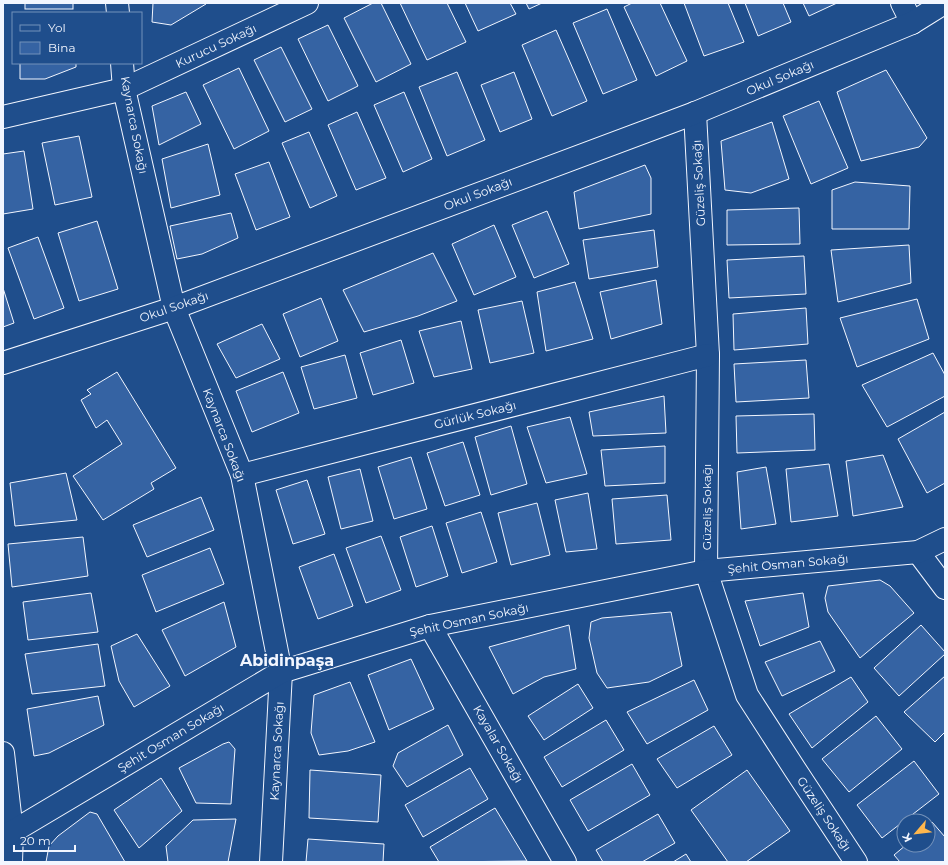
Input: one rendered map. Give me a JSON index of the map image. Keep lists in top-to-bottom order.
{
  "streets": {
    "street": [
      "Kurucu Sokağı",
      "Okul Sokağı",
      "Kaynarca Sokağı",
      "Güzeliş Sokağı",
      "Gürlük Sokağı",
      "Şehit Osman Sokağı",
      "Kayalar Sokağı"
    ]
  },
  "crossings": [
    ["Kurucu Sokağı", "Kaynarca Sokağı"],
    ["Okul Sokağı", "Kaynarca Sokağı"],
    ["Okul Sokağı", "Güzeliş Sokağı"],
    ["Kaynarca Sokağı", "Gürlük Sokağı"],
    ["Kaynarca Sokağı", "Şehit Osman Sokağı"],
    ["Güzeliş Sokağı", "Gürlük Sokağı"],
    ["Güzeliş Sokağı", "Şehit Osman Sokağı"],
    ["Şehit Osman Sokağı", "Kayalar Sokağı"]
  ],
  "districts": ["Abidinpaşa"],
  "legend": ["Yol", "Bina"],
  "scale_bar": "20 m",
  "north": "bottom left"
}
